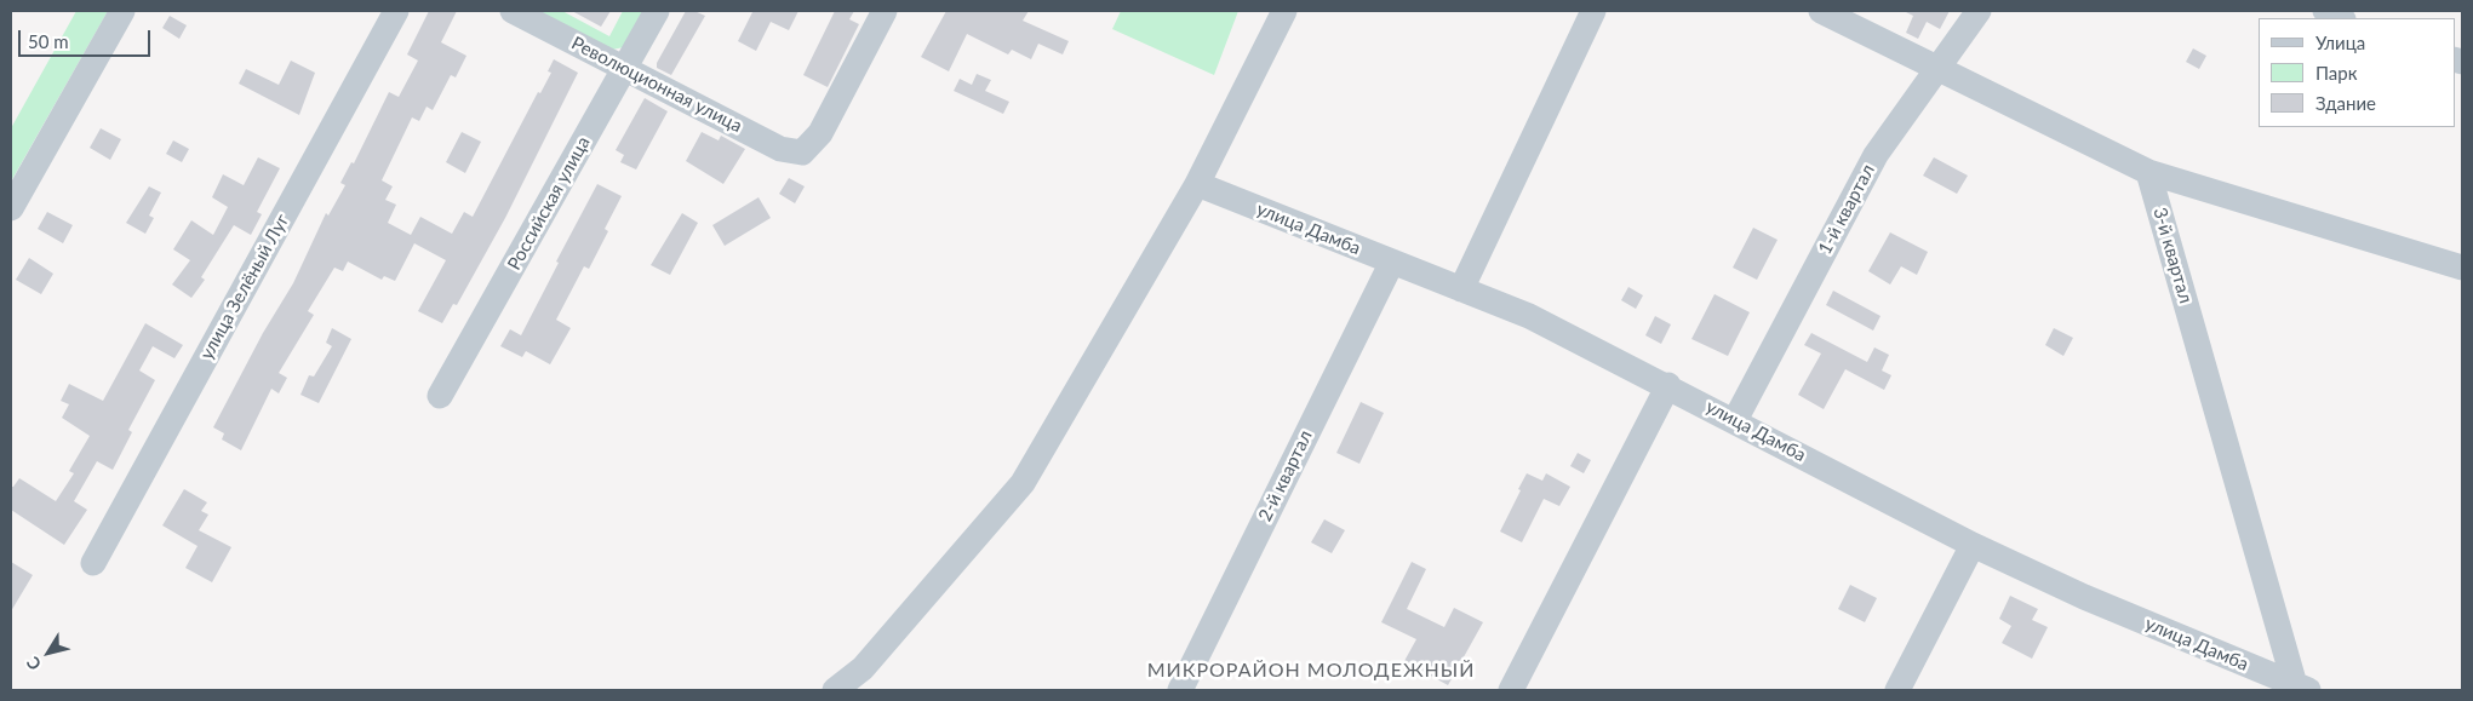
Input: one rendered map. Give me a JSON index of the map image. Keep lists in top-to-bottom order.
{
  "streets": {
    "street": [
      "Революционная улица",
      "Российская улица",
      "1-й квартал",
      "улица Дамба",
      "3-й квартал",
      "улица Зелёный Луг",
      "2-й квартал"
    ]
  },
  "crossings": [
    ["Революционная улица", "Российская улица"],
    ["1-й квартал", "улица Дамба"],
    ["улица Дамба", "3-й квартал"],
    ["улица Дамба", "2-й квартал"]
  ],
  "districts": ["МИКРОРАЙОН МОЛОДЕЖНЫЙ"],
  "legend": ["Улица", "Парк", "Здание"],
  "scale_bar": "50 m",
  "north": "bottom left"
}
